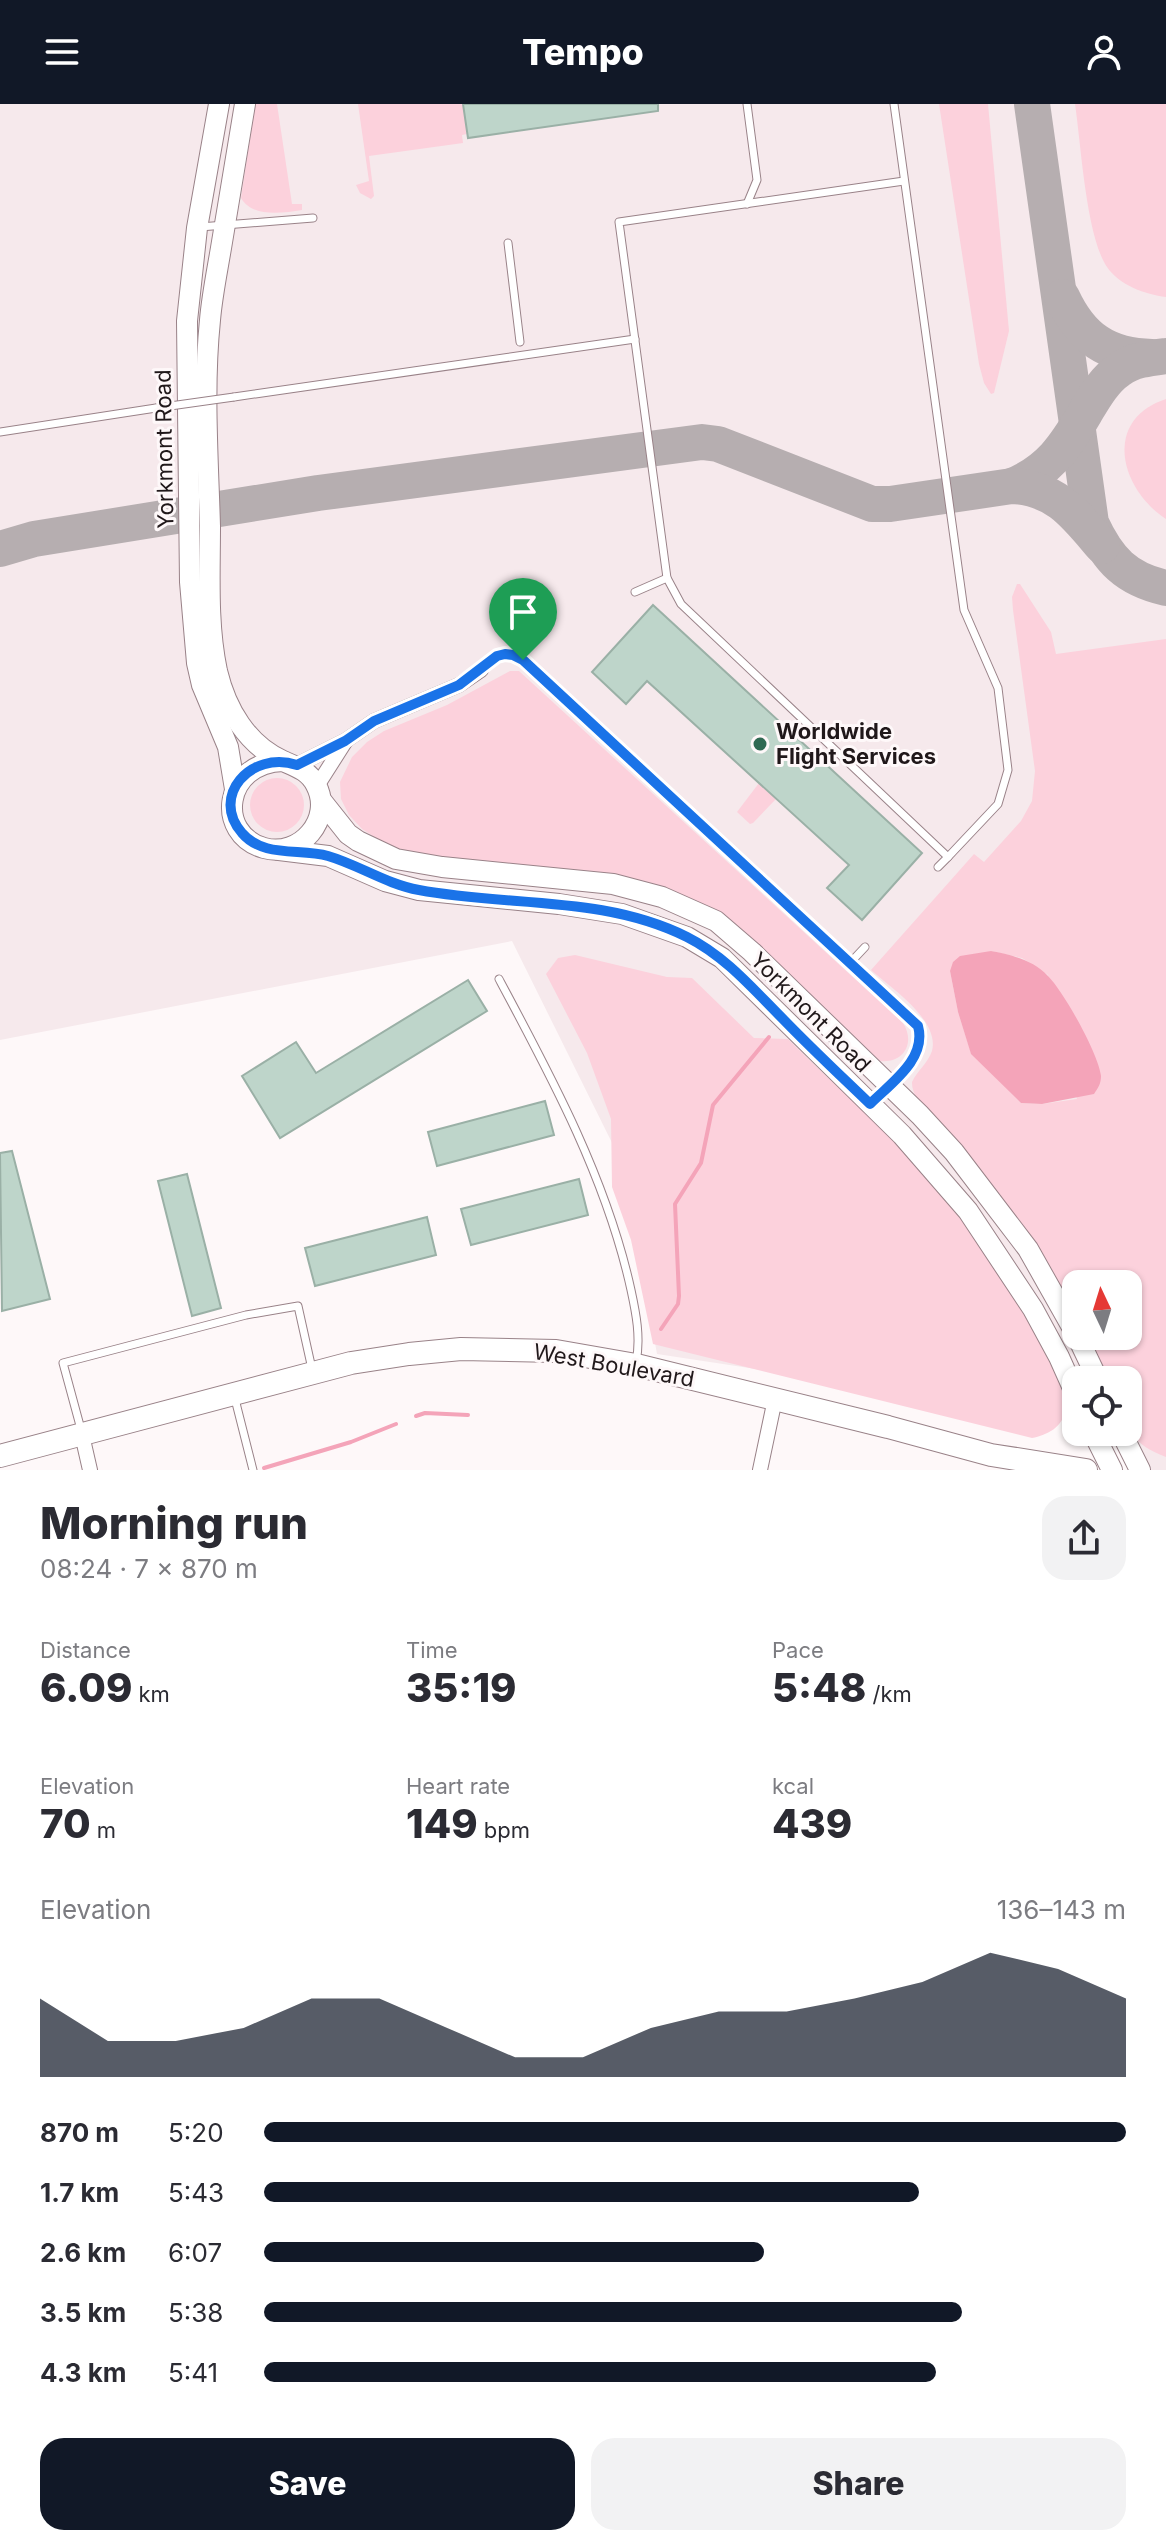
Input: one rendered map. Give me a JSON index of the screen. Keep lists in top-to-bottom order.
{
  "streets": {
    "main road": ["West Boulevard"],
    "street": ["Yorkmont Road"]
  },
  "places": ["Worldwide Flight Services"],
  "north": "top",
  "page": {
    "header": "Tempo",
    "heading": ["Morning run", "08:24 · 7 × 870 m"],
    "stats": [
      ["Distance", "6.09 km"],
      ["Time", "35:19"],
      ["Pace", "5:48 /km"],
      ["Elevation", "70 m"],
      ["Heart rate", "149 bpm"],
      ["kcal", "439"]
    ],
    "chart": ["Elevation", "136–143 m"],
    "list": [
      {
        "name": "870 m",
        "note": "5:20"
      },
      {
        "name": "1.7 km",
        "note": "5:43"
      },
      {
        "name": "2.6 km",
        "note": "6:07"
      },
      {
        "name": "3.5 km",
        "note": "5:38"
      },
      {
        "name": "4.3 km",
        "note": "5:41"
      }
    ],
    "buttons": ["Save", "Share"]
  }
}
